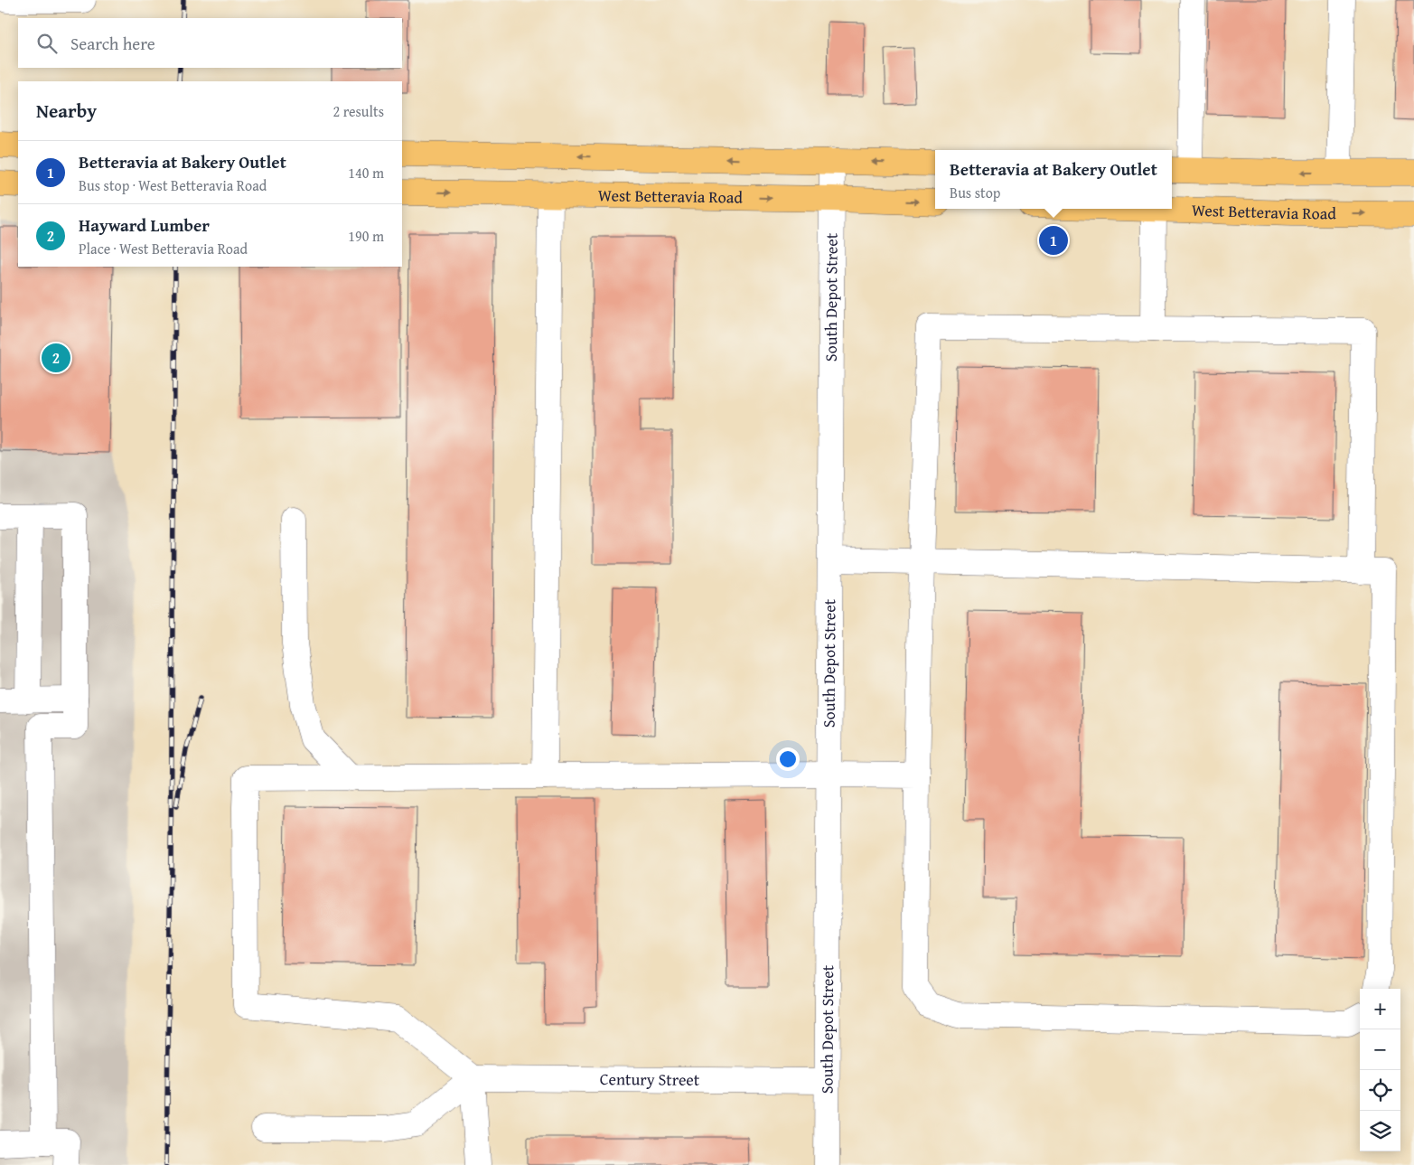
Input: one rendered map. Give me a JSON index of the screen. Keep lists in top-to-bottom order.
{
  "streets": {
    "main road": ["West Betteravia Road"],
    "street": ["South Depot Street", "Century Street"]
  },
  "crossings": [
    ["West Betteravia Road", "South Depot Street"],
    ["South Depot Street", "Century Street"]
  ],
  "page": {
    "search": "Search here",
    "heading": ["Nearby", "2 results"],
    "list": [
      {
        "mark": "1",
        "name": "Betteravia at Bakery Outlet",
        "note": "Bus stop · West Betteravia Road",
        "value": "140 m"
      },
      {
        "mark": "2",
        "name": "Hayward Lumber",
        "note": "Place · West Betteravia Road",
        "value": "190 m"
      }
    ],
    "popup": ["Betteravia at Bakery Outlet", "Bus stop"],
    "pins": ["1", "2"],
    "map_buttons": ["+", "−"]
  }
}
